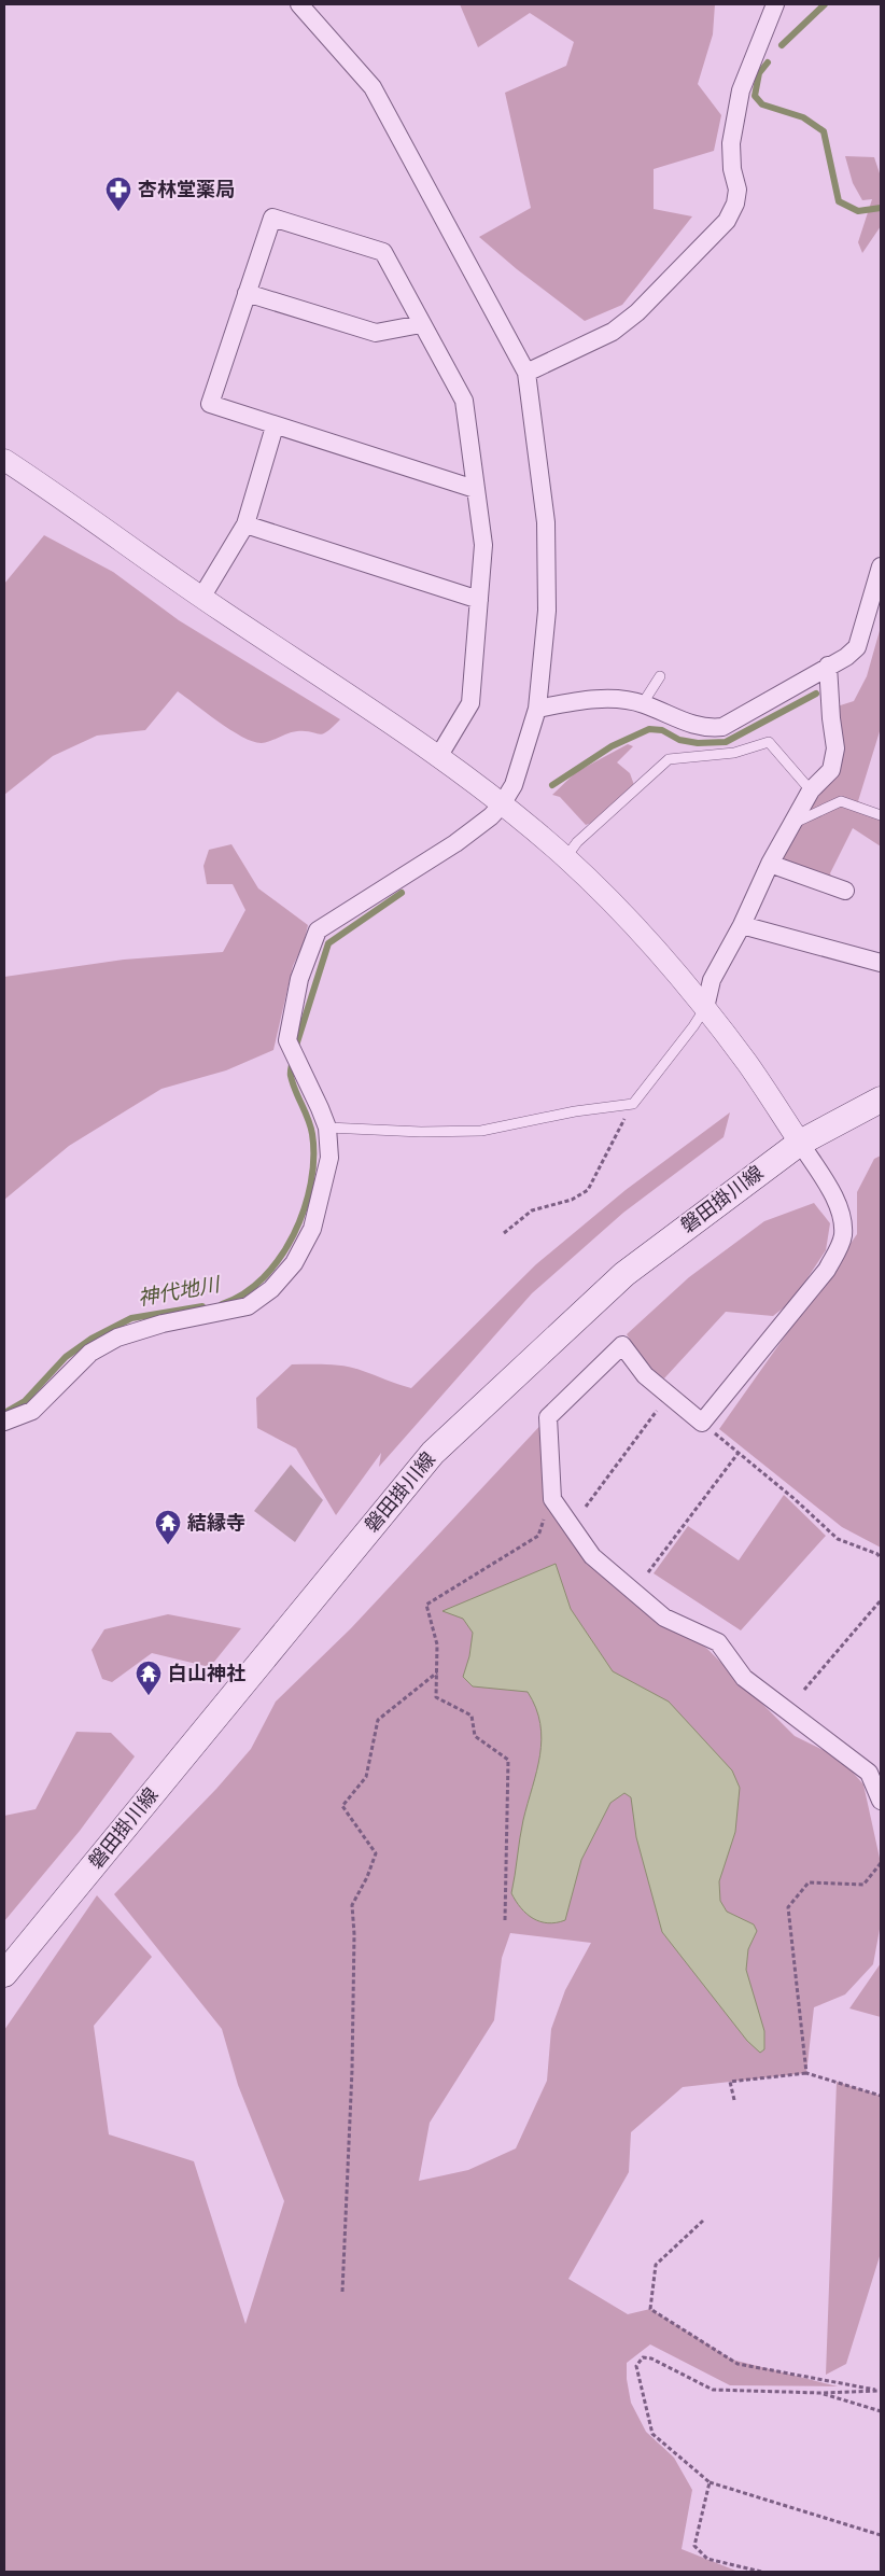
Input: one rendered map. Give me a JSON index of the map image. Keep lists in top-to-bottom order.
{
  "streets": {
    "main road": ["磐田掛川線"]
  },
  "water": ["神代地川"],
  "places": {
    "pharmacy": ["杏林堂薬局"],
    "temple": ["結縁寺", "白山神社"]
  }
}
